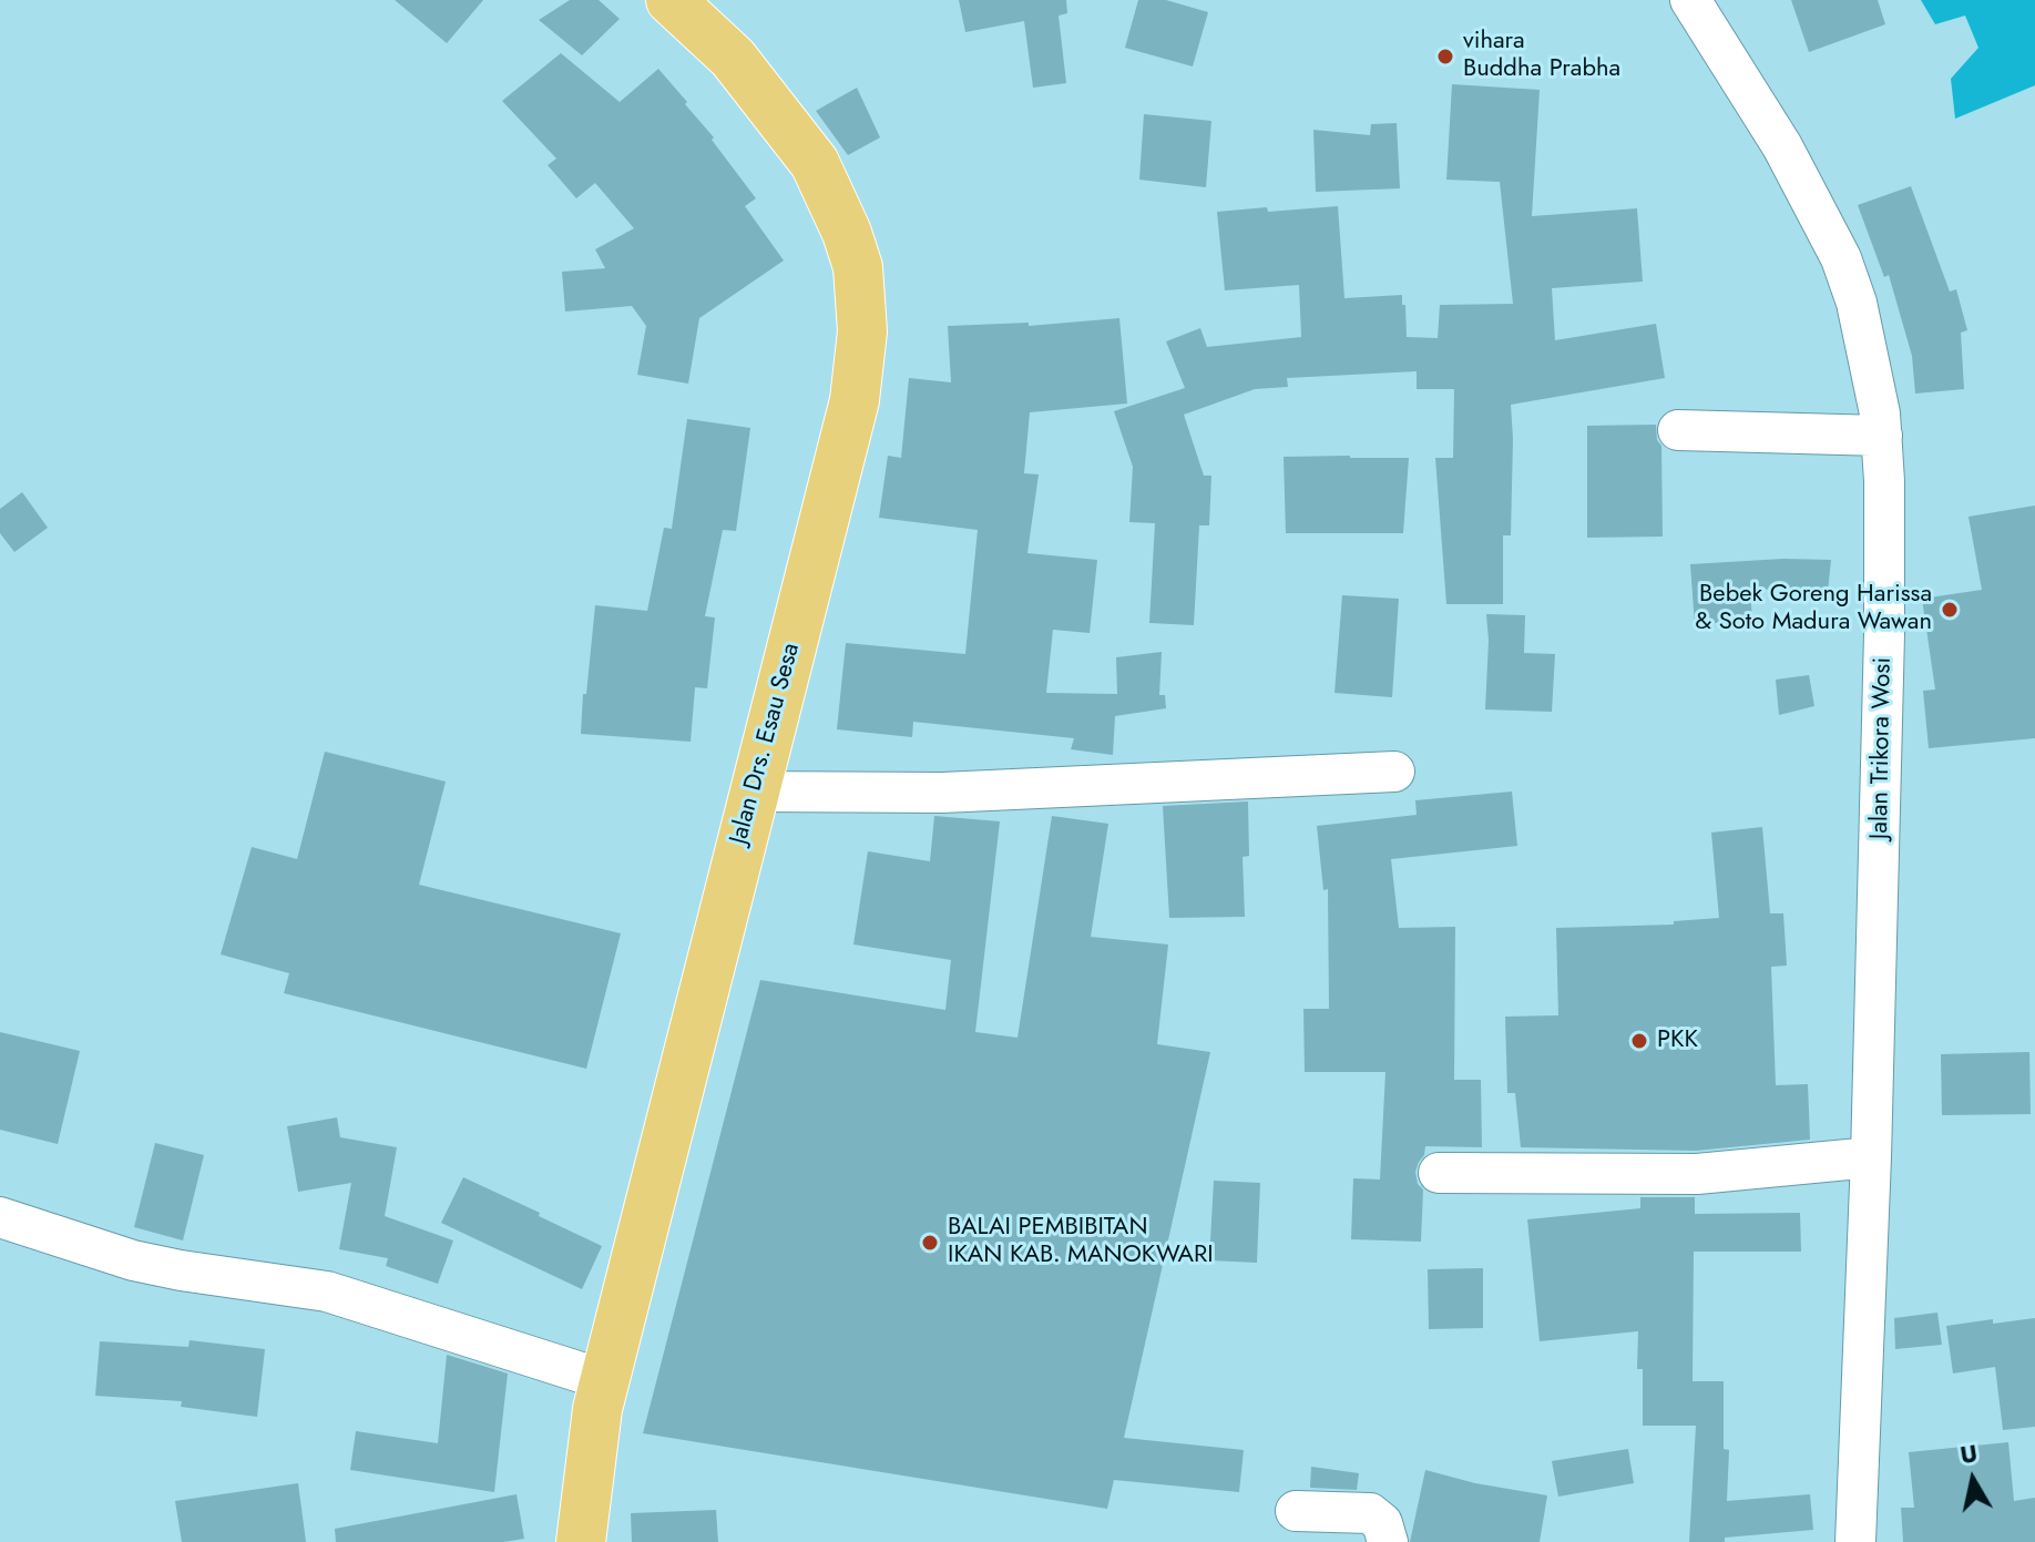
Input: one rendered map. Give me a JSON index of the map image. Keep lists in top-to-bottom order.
{
  "streets": {
    "highway": ["Jalan Drs. Esau Sesa"],
    "street": ["Jalan Trikora Wosi"]
  },
  "places": [
    "vihara Buddha Prabha",
    "Bebek Goreng Harissa & Soto Madura Wawan",
    "PKK",
    "BALAI PEMBIBITAN IKAN KAB. MANOKWARI"
  ],
  "north": "top"
}
